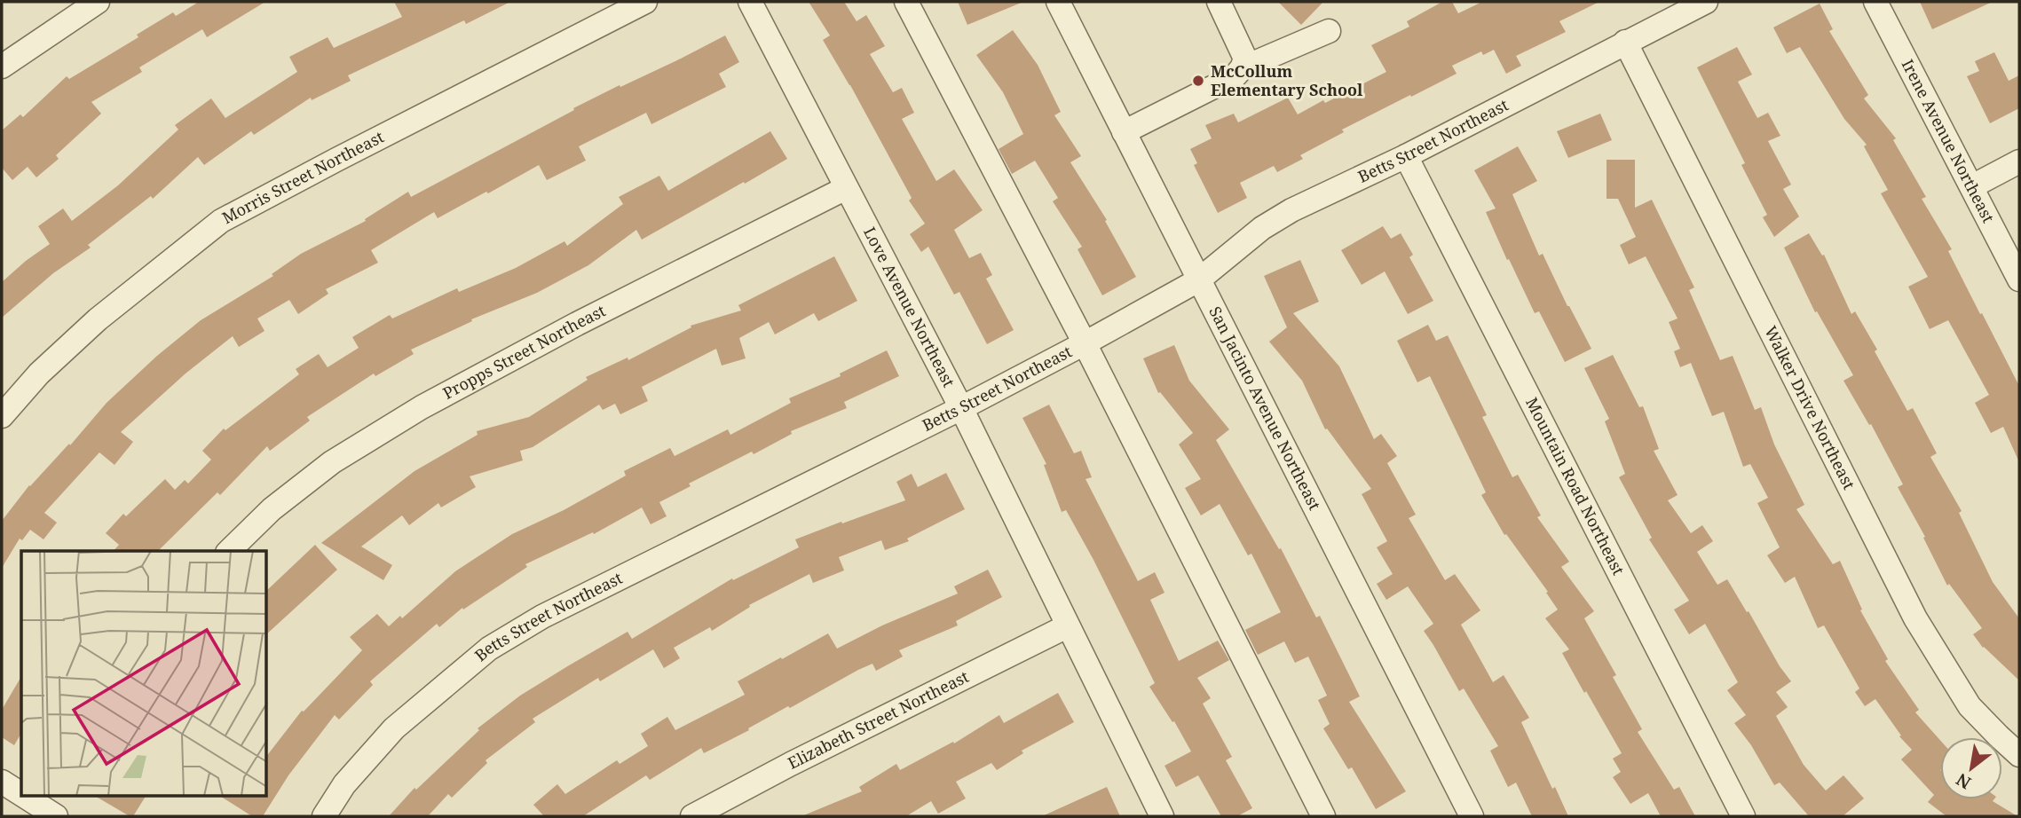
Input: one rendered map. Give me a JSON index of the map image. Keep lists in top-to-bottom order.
{
  "streets": {
    "street": [
      "Betts Street Northeast",
      "Irene Avenue Northeast",
      "Morris Street Northeast",
      "Love Avenue Northeast",
      "Propps Street Northeast",
      "Walker Drive Northeast",
      "San Jacinto Avenue Northeast",
      "Mountain Road Northeast",
      "Elizabeth Street Northeast"
    ]
  },
  "crossings": [
    ["Betts Street Northeast", "Love Avenue Northeast"],
    ["Betts Street Northeast", "Walker Drive Northeast"],
    ["Betts Street Northeast", "San Jacinto Avenue Northeast"],
    ["Betts Street Northeast", "Mountain Road Northeast"],
    ["Love Avenue Northeast", "Propps Street Northeast"],
    ["Love Avenue Northeast", "Elizabeth Street Northeast"]
  ],
  "places": ["McCollum Elementary School"],
  "north": "bottom left"
}
